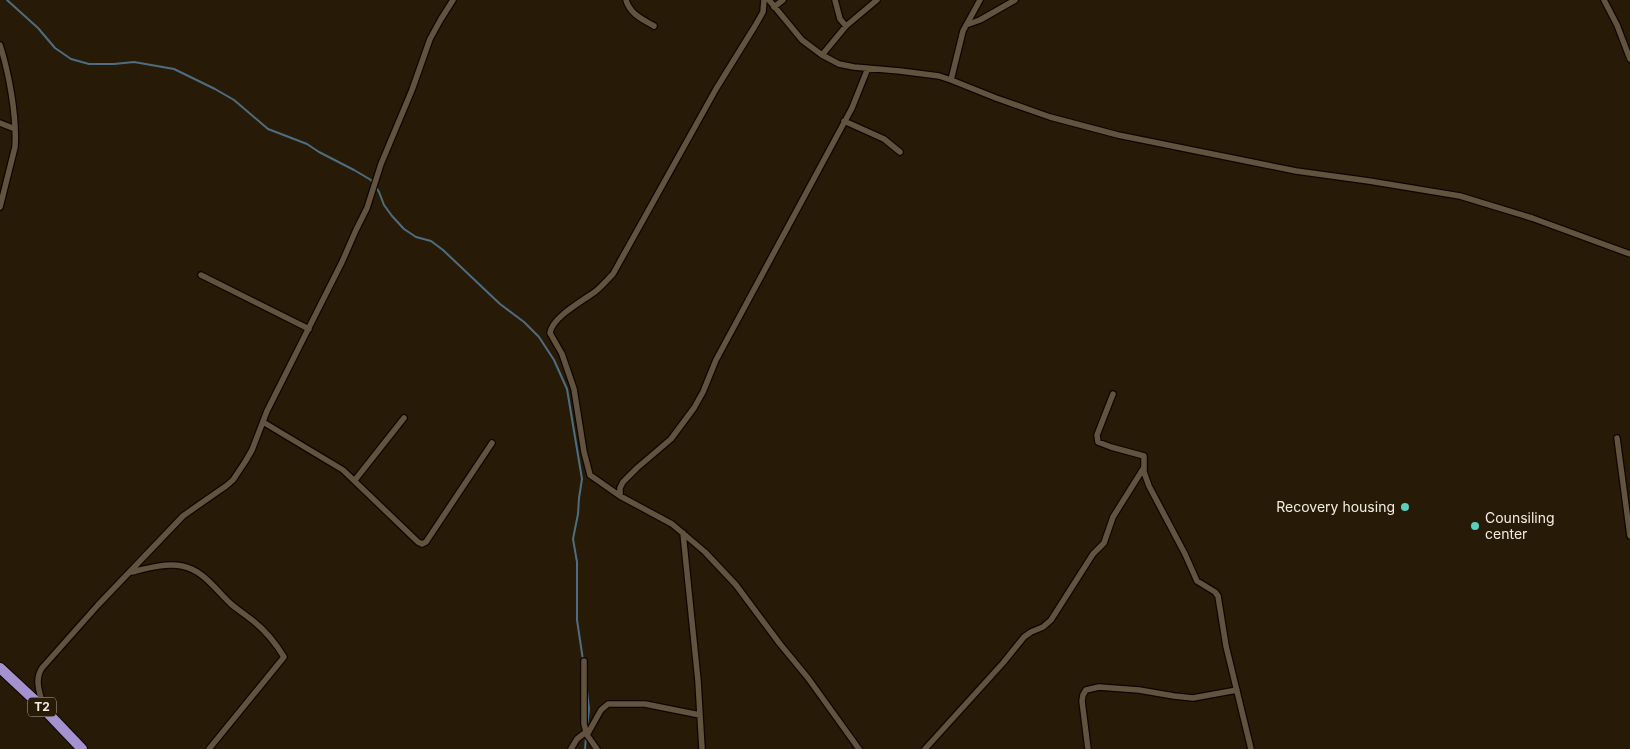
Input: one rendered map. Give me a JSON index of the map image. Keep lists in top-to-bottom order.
{
  "streets": {
    "highway": ["T2"]
  },
  "places": ["Recovery housing", "Counsiling center"]
}
